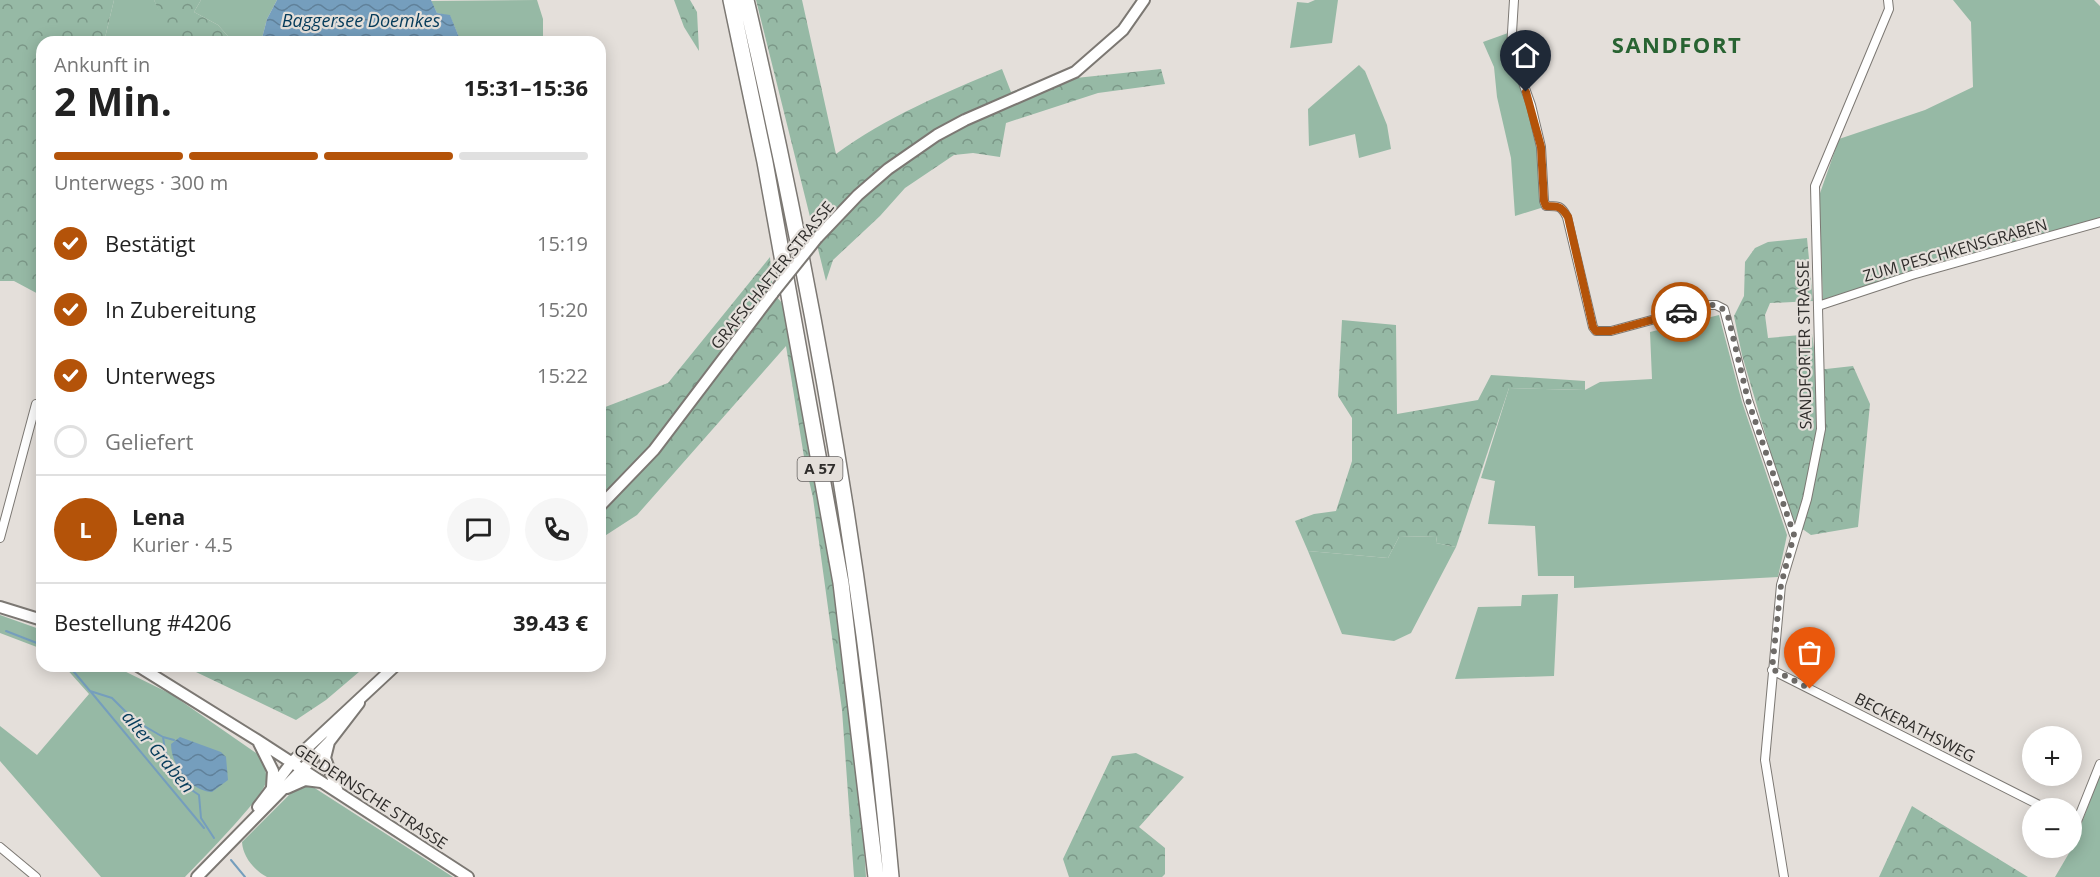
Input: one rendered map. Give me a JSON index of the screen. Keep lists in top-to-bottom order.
{
  "streets": {
    "highway": ["A 57"],
    "street": [
      "ZUM PESCHKENSGRABEN",
      "GRAFSCHAFTER STRASSE",
      "SANDFORTER STRASSE",
      "BECKERATHSWEG",
      "GELDERNSCHE STRASSE"
    ]
  },
  "crossings": [
    ["ZUM PESCHKENSGRABEN", "SANDFORTER STRASSE"],
    ["SANDFORTER STRASSE", "BECKERATHSWEG"]
  ],
  "districts": ["SANDFORT"],
  "water": ["Baggersee Doemkes", "alter Graben"],
  "page": {
    "heading": ["2 Min.", "Ankunft in", "15:31–15:36"],
    "panel": [
      "Lena",
      "Kurier · 4.5",
      "Bestellung #4206",
      "39.43 €"
    ],
    "bar": "Unterwegs · 300 m",
    "list": [
      ["Bestätigt", "15:19"],
      ["In Zubereitung", "15:20"],
      ["Unterwegs", "15:22"],
      "Geliefert"
    ],
    "round": "L",
    "map_buttons": ["+", "−"]
  }
}
